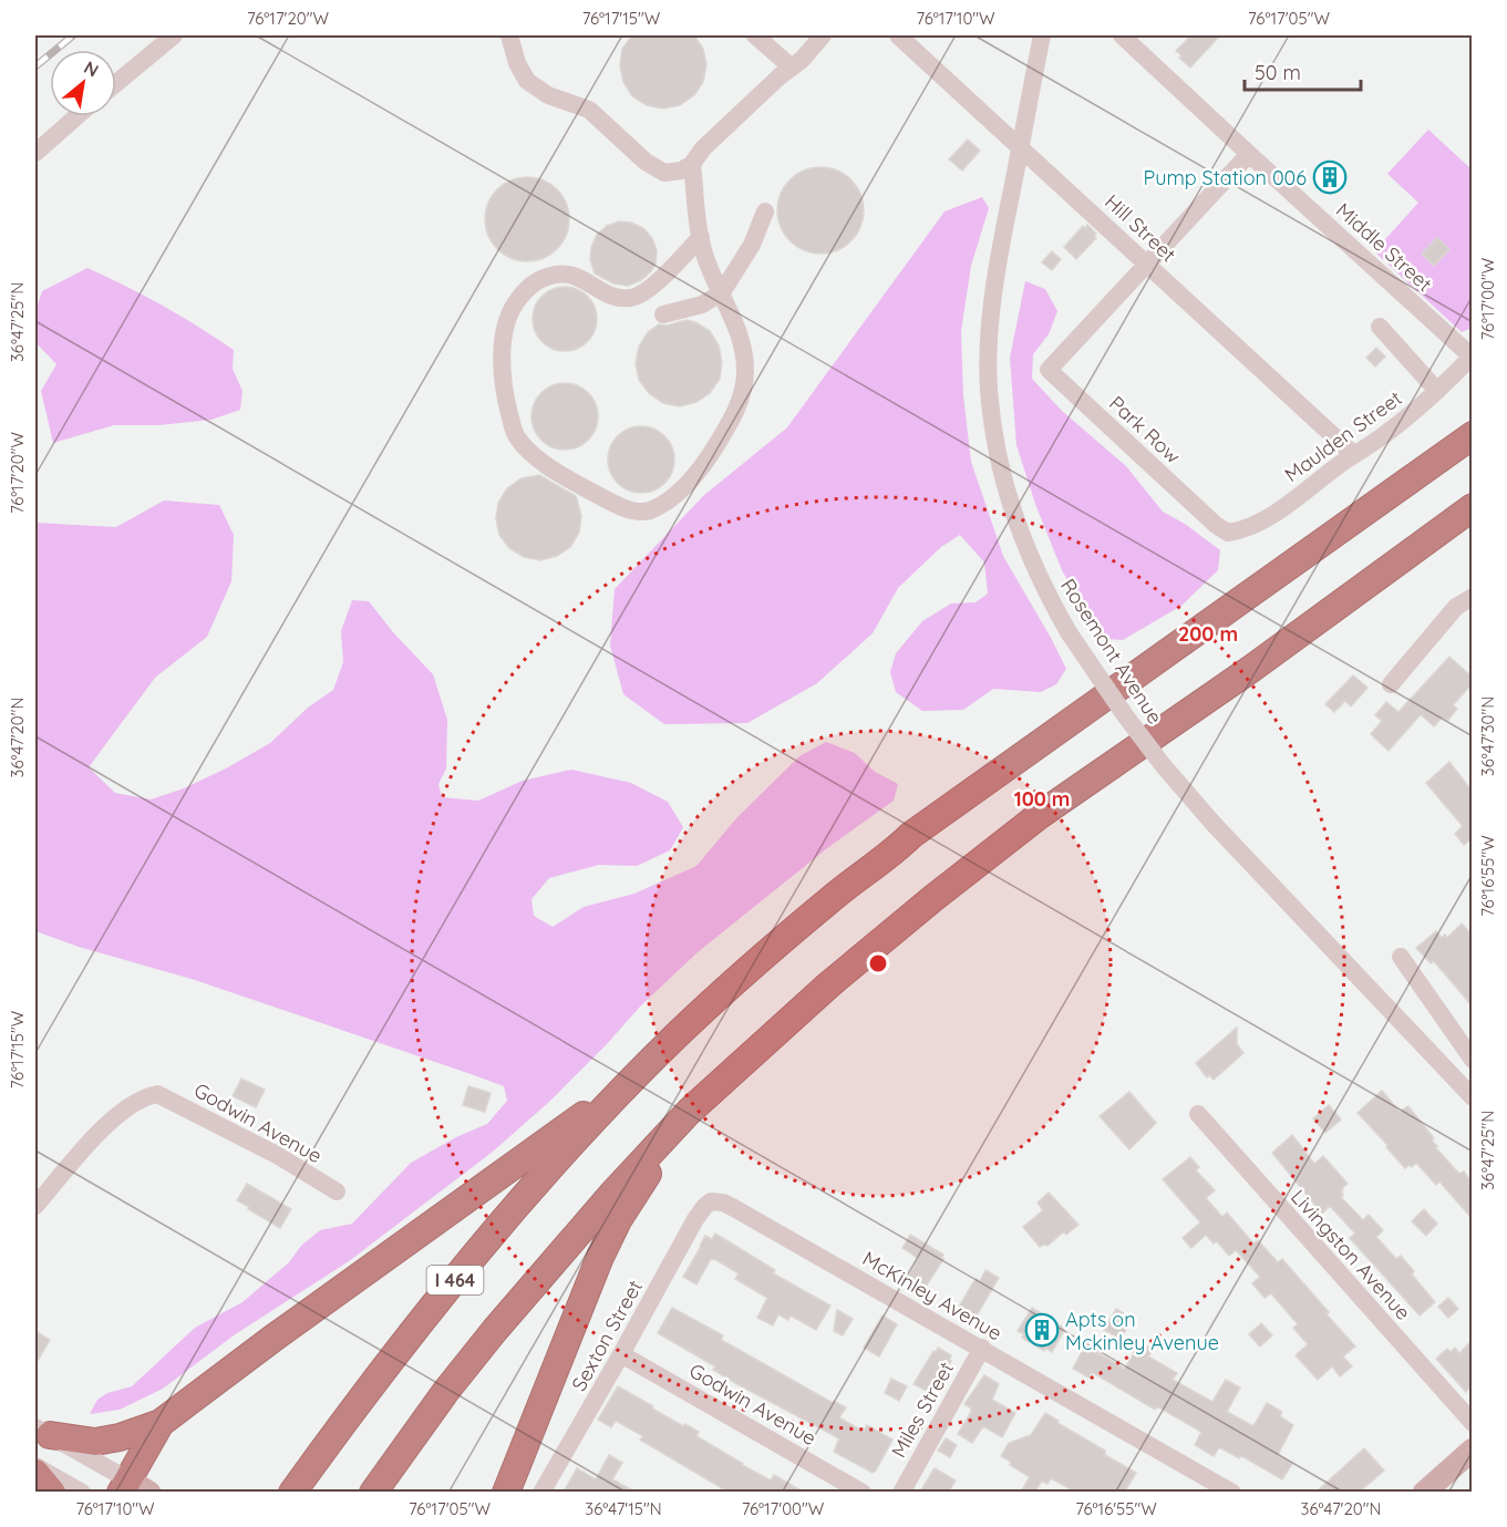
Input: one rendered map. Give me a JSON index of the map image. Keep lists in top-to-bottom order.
{
  "streets": {
    "highway": ["I 464"],
    "street": [
      "Hill Street",
      "Middle Street",
      "Park Row",
      "Maulden Street",
      "Rosemont Avenue",
      "Godwin Avenue",
      "Livingston Avenue",
      "McKinley Avenue",
      "Sexton Street",
      "Miles Street"
    ]
  },
  "crossings": [
    ["Hill Street", "Park Row"],
    ["Hill Street", "Maulden Street"],
    ["Hill Street", "Rosemont Avenue"],
    ["Middle Street", "Maulden Street"],
    ["Park Row", "Maulden Street"],
    ["Godwin Avenue", "Sexton Street"],
    ["McKinley Avenue", "Sexton Street"],
    ["McKinley Avenue", "Miles Street"]
  ],
  "places": {
    "building": ["Pump Station 006", "Apts on Mckinley Avenue"]
  },
  "scale_bar": "50 m",
  "north": "top right",
  "coordinates": [
    "76°17'20\"W",
    "76°17'15\"W",
    "76°17'10\"W",
    "76°17'05\"W",
    "76°17'00\"W",
    "36°47'25\"N",
    "36°47'30\"N",
    "36°47'20\"N",
    "76°16'55\"W",
    "36°47'15\"N"
  ],
  "rings": ["200 m", "100 m"]
}
